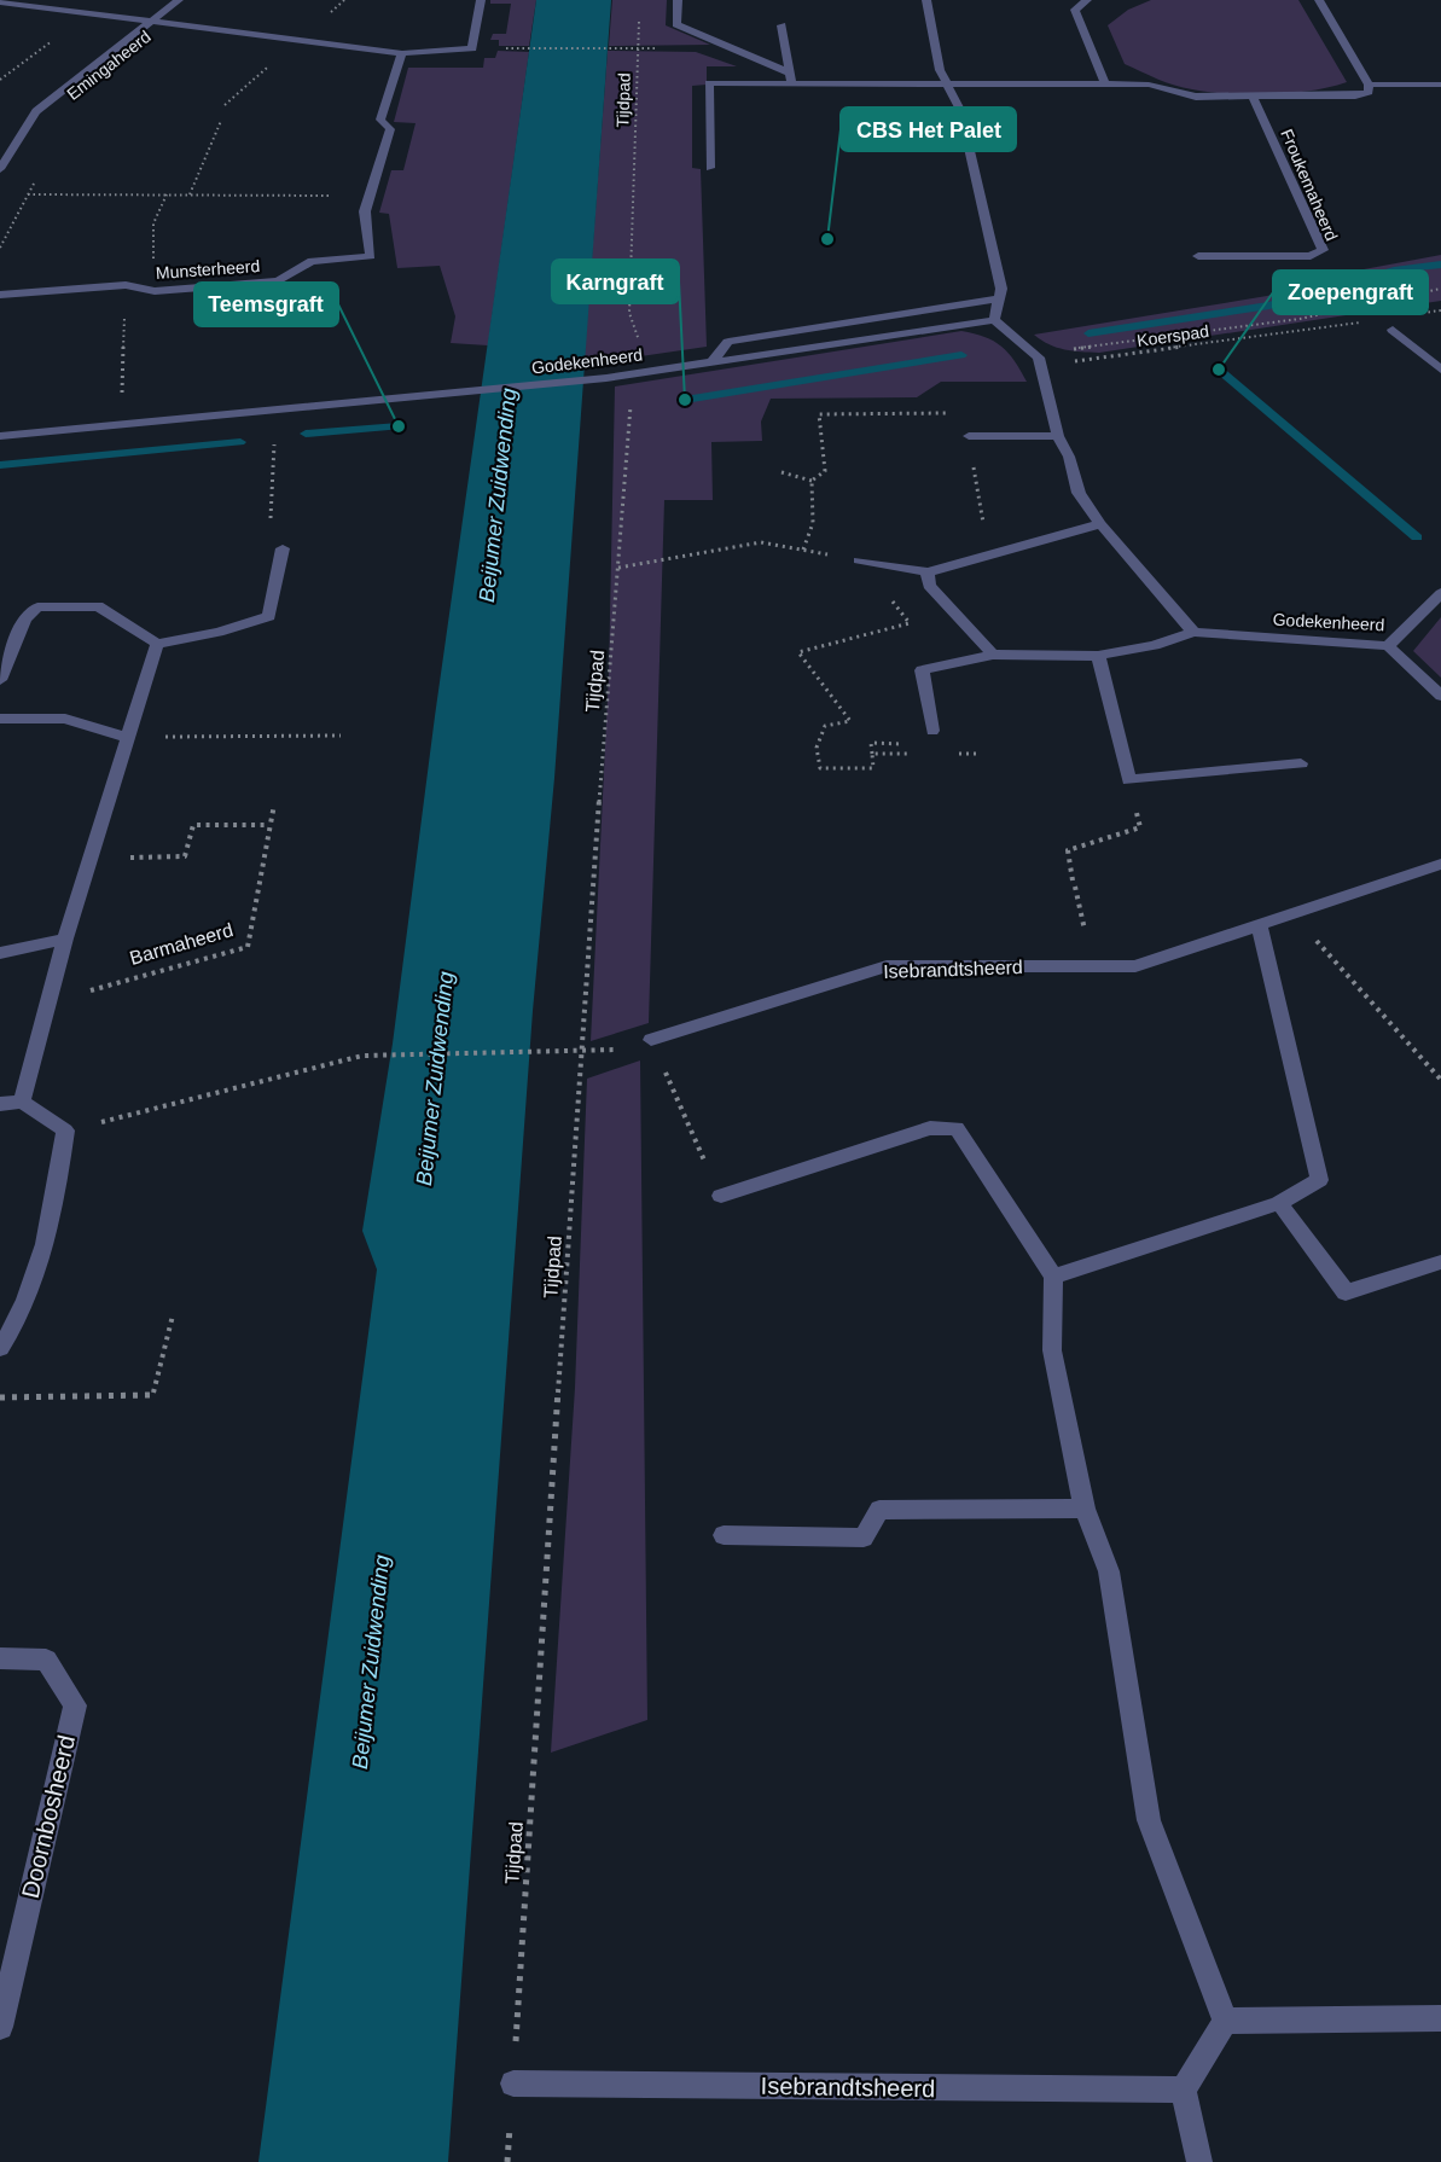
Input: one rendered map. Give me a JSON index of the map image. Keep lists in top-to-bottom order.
{
  "streets": {
    "street": [
      "Emingaheerd",
      "Froukemaheerd",
      "Munsterheerd",
      "Godekenheerd",
      "Isebrandtsheerd",
      "Doornbosheerd"
    ],
    "path": ["Tijdpad", "Koerspad", "Barmaheerd"]
  },
  "crossings": [
    ["Tijdpad", "Godekenheerd"],
    ["Tijdpad", "Isebrandtsheerd"]
  ],
  "water": ["Beijumer Zuidwending"],
  "places": [
    "CBS Het Palet",
    "Zoepengraft",
    "Karngraft",
    "Teemsgraft"
  ]
}
